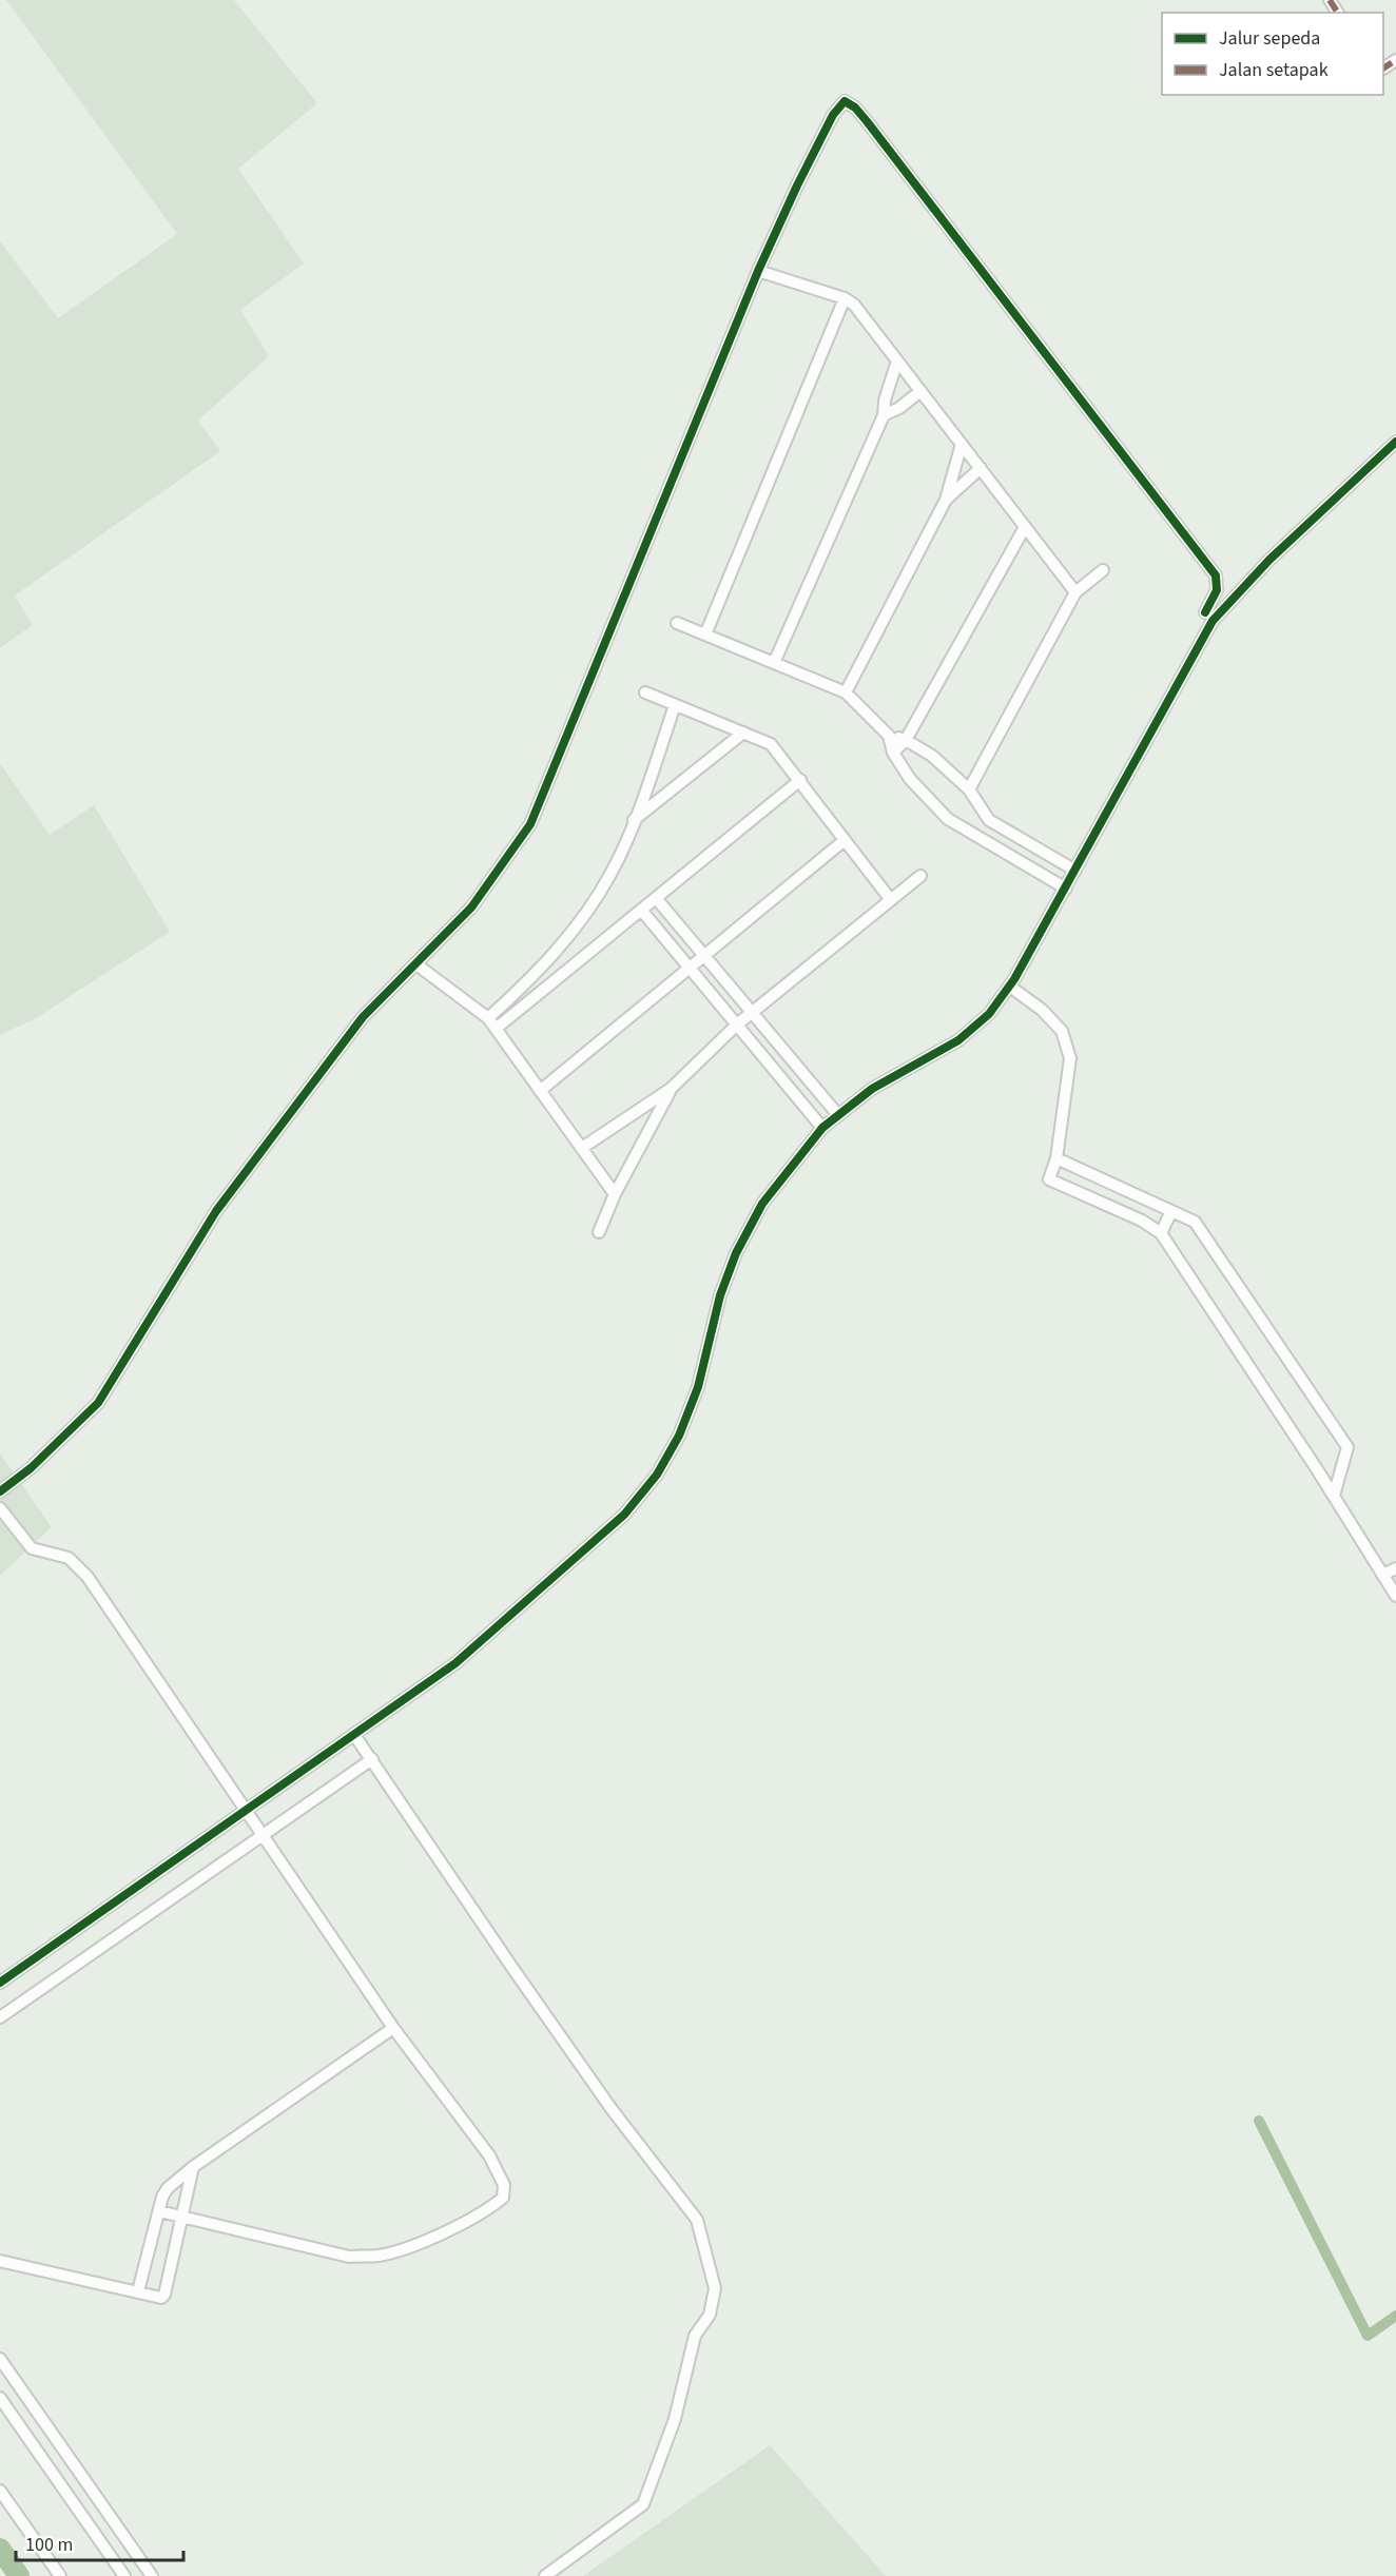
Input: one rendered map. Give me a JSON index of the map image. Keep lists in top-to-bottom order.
{
  "legend": ["Jalur sepeda", "Jalan setapak"],
  "scale_bar": "100 m"
}
